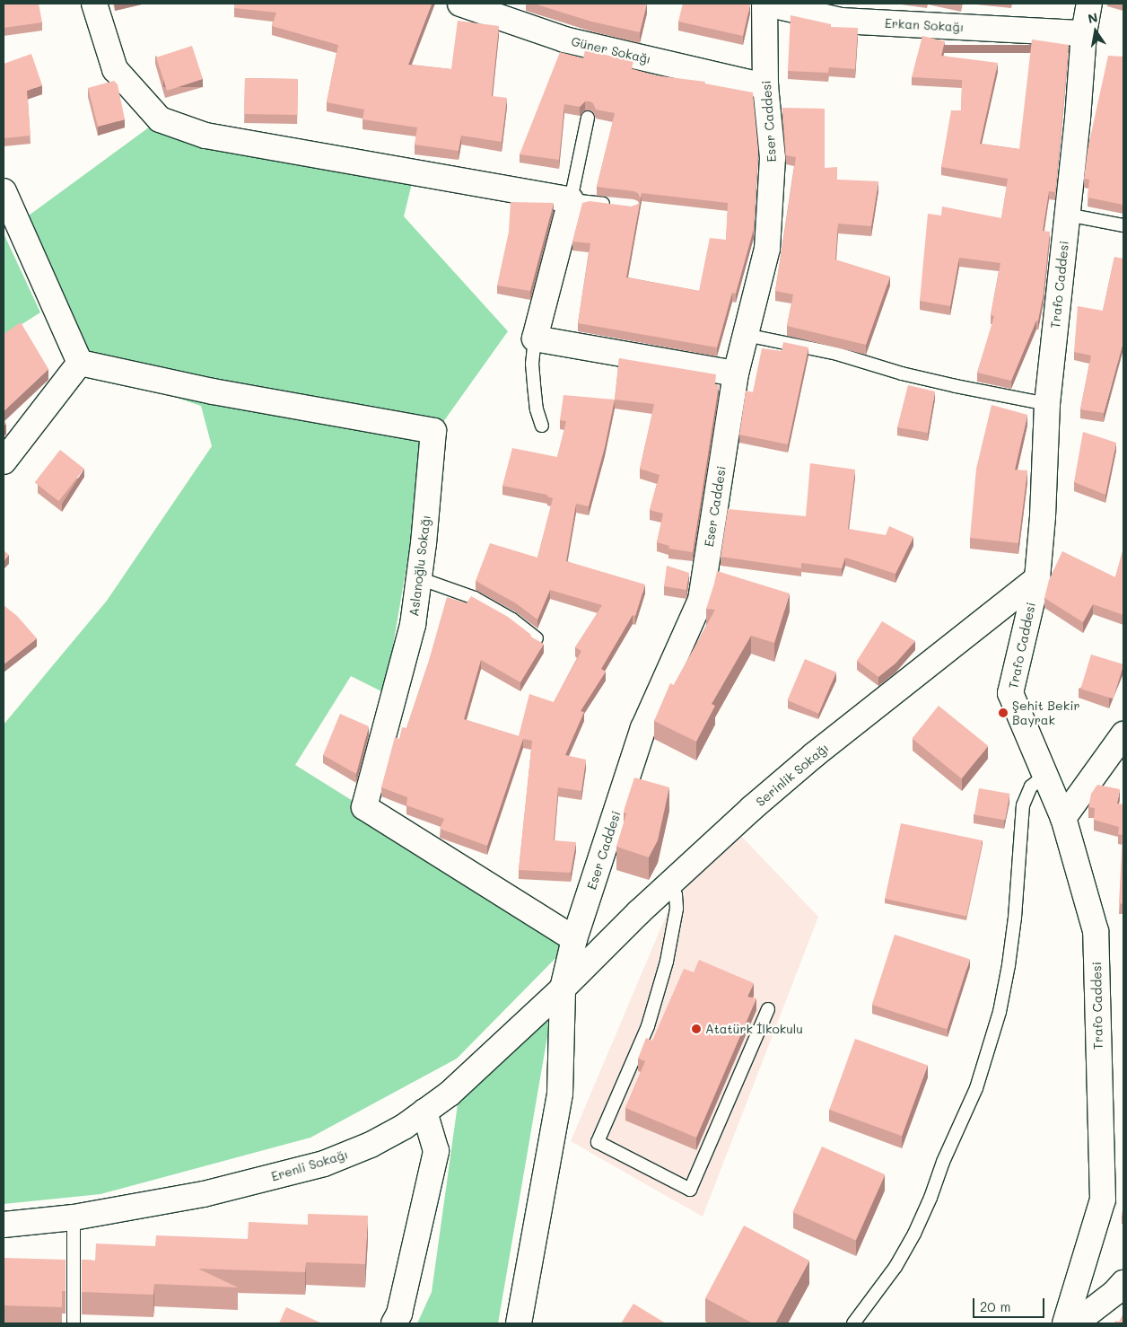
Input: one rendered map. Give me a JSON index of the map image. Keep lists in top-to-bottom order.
{
  "streets": {
    "street": [
      "Erkan Sokağı",
      "Güner Sokağı",
      "Eser Caddesi",
      "Trafo Caddesi",
      "Aslanoğlu Sokağı",
      "Serinlik Sokağı",
      "Erenli Sokağı"
    ]
  },
  "crossings": [
    ["Erkan Sokağı", "Eser Caddesi"],
    ["Erkan Sokağı", "Trafo Caddesi"],
    ["Güner Sokağı", "Eser Caddesi"],
    ["Eser Caddesi", "Aslanoğlu Sokağı"],
    ["Eser Caddesi", "Serinlik Sokağı"],
    ["Eser Caddesi", "Erenli Sokağı"],
    ["Trafo Caddesi", "Serinlik Sokağı"],
    ["Serinlik Sokağı", "Erenli Sokağı"]
  ],
  "places": ["Şehit Bekir Bayrak", "Atatürk İlkokulu"],
  "scale_bar": "20 m",
  "north": "top"
}
